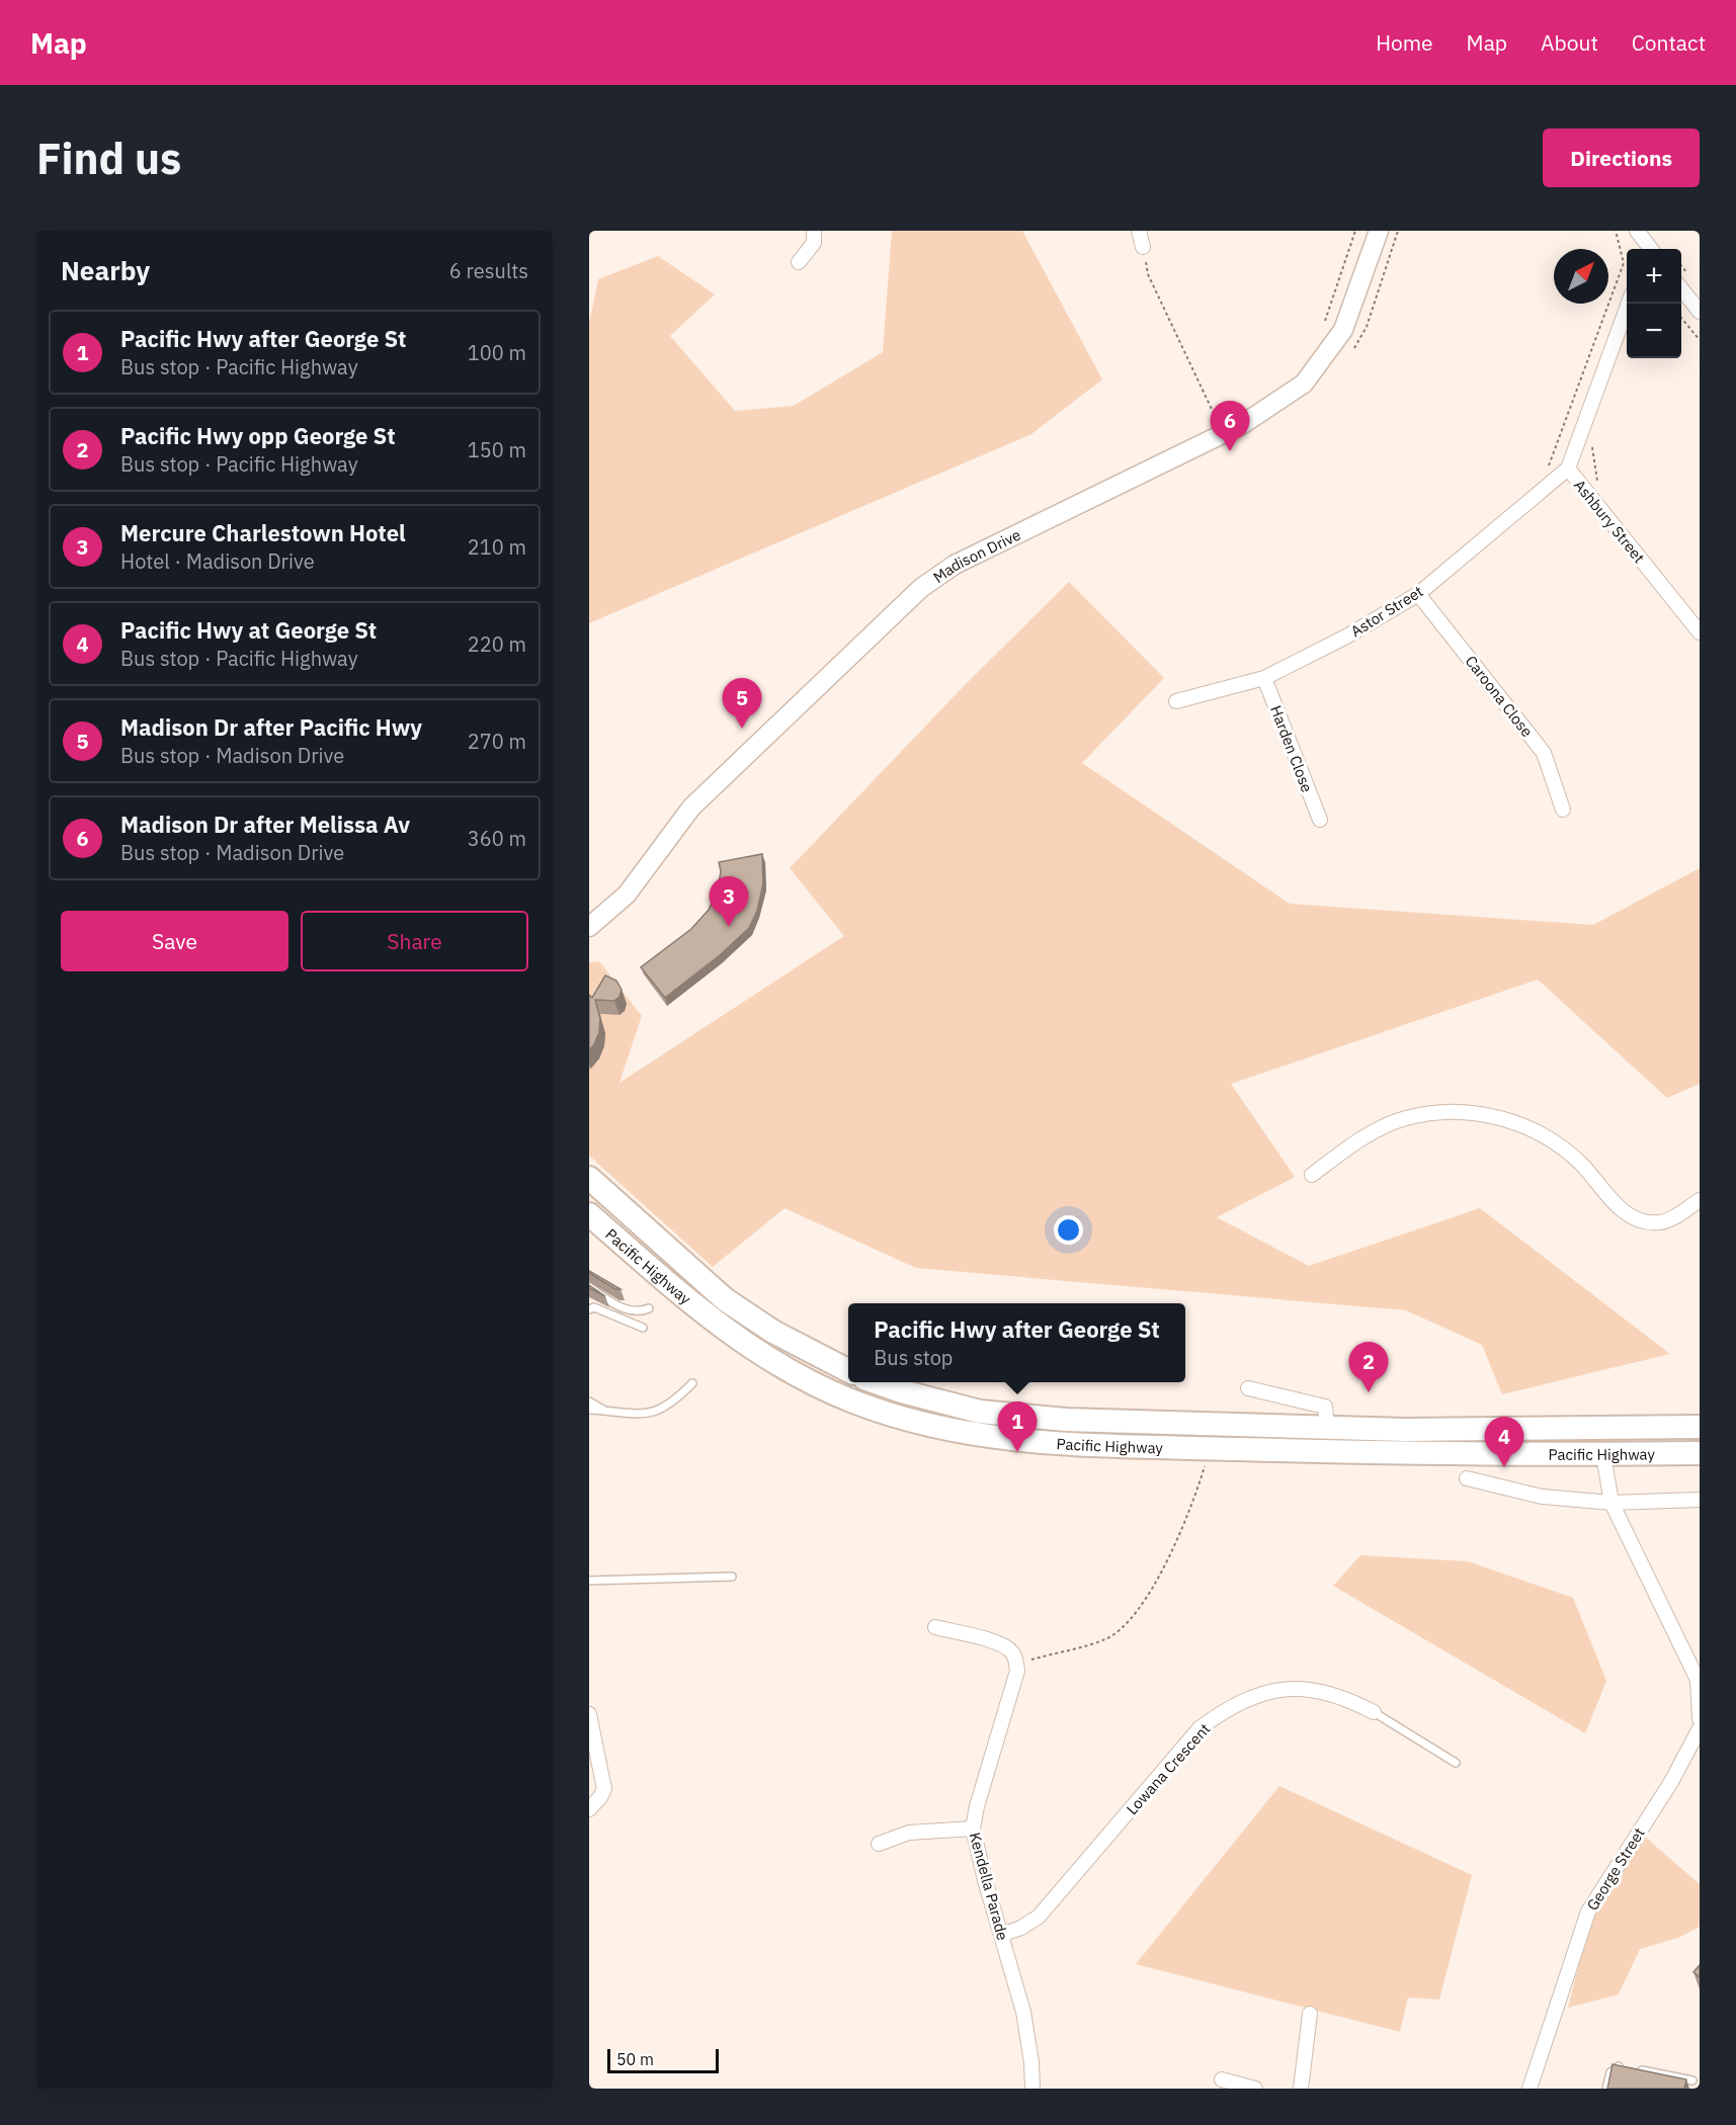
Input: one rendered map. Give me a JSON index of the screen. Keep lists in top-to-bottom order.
{
  "streets": {
    "highway": ["Pacific Highway"],
    "main road": ["Madison Drive"],
    "street": [
      "Ashbury Street",
      "Astor Street",
      "Caroona Close",
      "Harden Close",
      "Lowana Crescent",
      "George Street",
      "Kendella Parade"
    ]
  },
  "crossings": [
    ["Ashbury Street", "Astor Street"],
    ["Astor Street", "Caroona Close"],
    ["Astor Street", "Harden Close"],
    ["Lowana Crescent", "Kendella Parade"]
  ],
  "scale_bar": "50 m",
  "north": "top right",
  "page": {
    "header": "Map",
    "nav": [
      "Home",
      "Map",
      "About",
      "Contact"
    ],
    "buttons": [
      "Directions",
      ["Save", "Share"]
    ],
    "title": "Find us",
    "heading": ["Nearby", "6 results"],
    "map_buttons": ["+", "−"],
    "list": [
      {
        "mark": "1",
        "name": "Pacific Hwy after George St",
        "note": "Bus stop · Pacific Highway",
        "value": "100 m"
      },
      {
        "mark": "2",
        "name": "Pacific Hwy opp George St",
        "note": "Bus stop · Pacific Highway",
        "value": "150 m"
      },
      {
        "mark": "3",
        "name": "Mercure Charlestown Hotel",
        "note": "Hotel · Madison Drive",
        "value": "210 m"
      },
      {
        "mark": "4",
        "name": "Pacific Hwy at George St",
        "note": "Bus stop · Pacific Highway",
        "value": "220 m"
      },
      {
        "mark": "5",
        "name": "Madison Dr after Pacific Hwy",
        "note": "Bus stop · Madison Drive",
        "value": "270 m"
      },
      {
        "mark": "6",
        "name": "Madison Dr after Melissa Av",
        "note": "Bus stop · Madison Drive",
        "value": "360 m"
      }
    ],
    "pins": [
      "6",
      "5",
      "3",
      "2",
      "1",
      "4"
    ],
    "popup": ["Pacific Hwy after George St", "Bus stop"],
    "scale": "50 m"
  }
}
